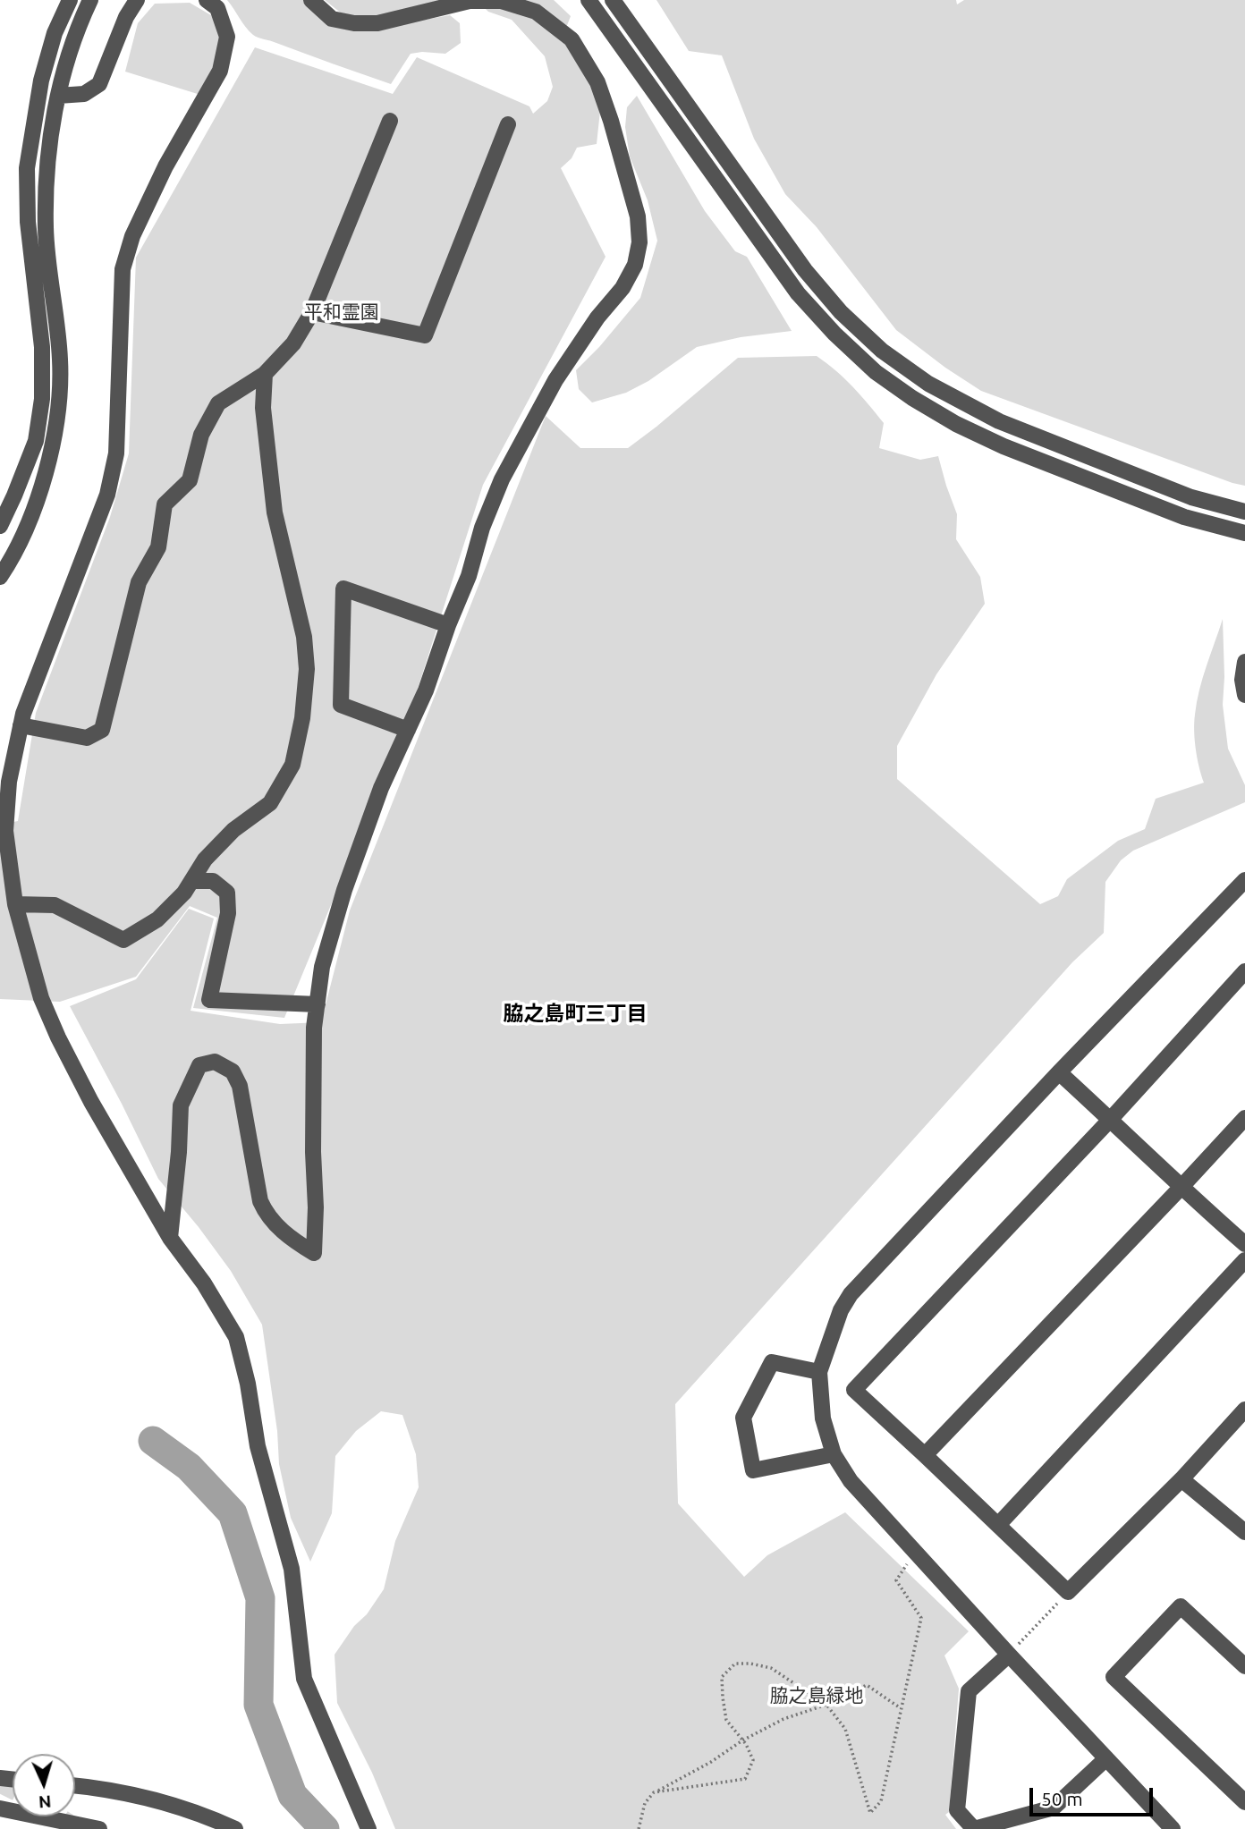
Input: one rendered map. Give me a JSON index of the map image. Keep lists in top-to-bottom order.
{
  "districts": ["脇之島町三丁目"],
  "parks": ["平和霊園", "脇之島緑地"],
  "scale_bar": "50 m",
  "north": "bottom"
}
